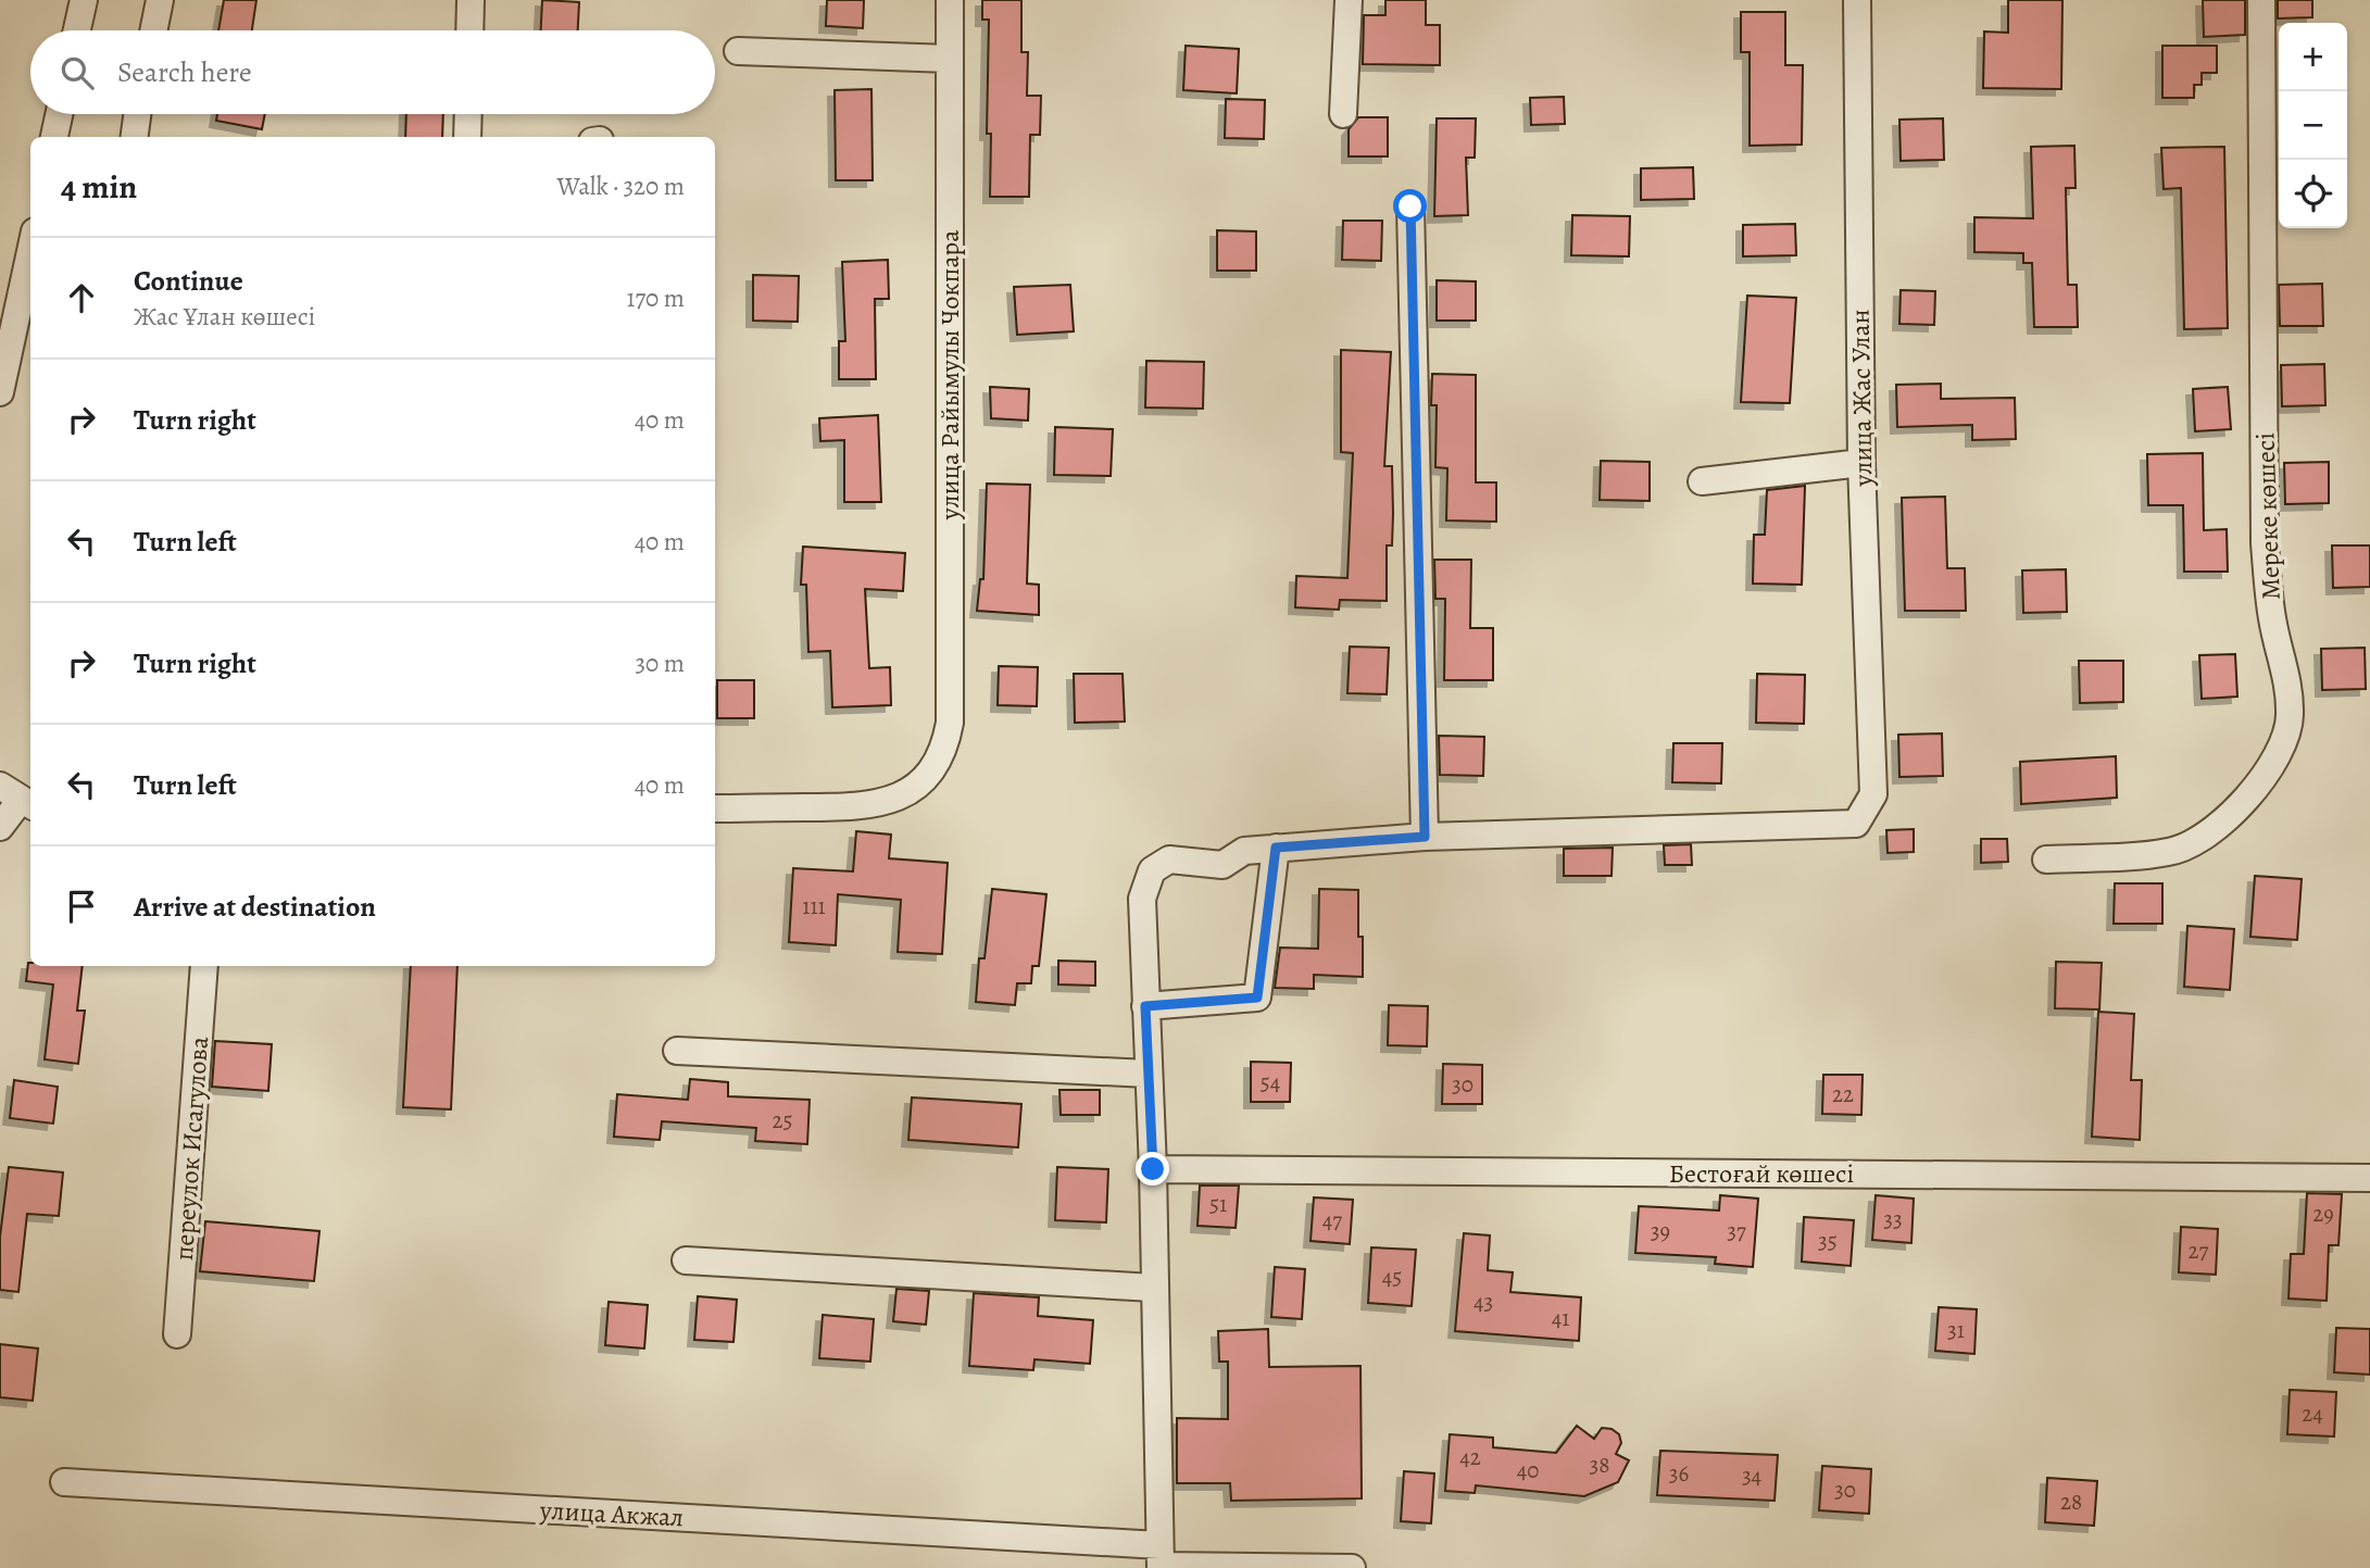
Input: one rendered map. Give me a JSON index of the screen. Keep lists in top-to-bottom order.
{
  "streets": {
    "street": [
      "улица Райымулы Чокпара",
      "улица Жас Улан",
      "Мереке көшесі",
      "переулок Исагулова",
      "Бестоғай көшесі",
      "улица Акжал"
    ]
  },
  "house_numbers": [
    "111",
    "54",
    "30",
    "22",
    "25",
    "51",
    "29",
    "33",
    "47",
    "39",
    "37",
    "35",
    "27",
    "45",
    "43",
    "41",
    "31",
    "24",
    "42",
    "38",
    "40",
    "36",
    "34",
    "30",
    "28"
  ],
  "page": {
    "map_buttons": ["+", "−"],
    "search": "Search here",
    "heading": ["4 min", "Walk · 320 m"],
    "list": [
      ["Continue", "Жас Ұлан көшесі", "170 m"],
      ["Turn right", "40 m"],
      ["Turn left", "40 m"],
      ["Turn right", "30 m"],
      ["Turn left", "40 m"],
      "Arrive at destination"
    ]
  }
}
